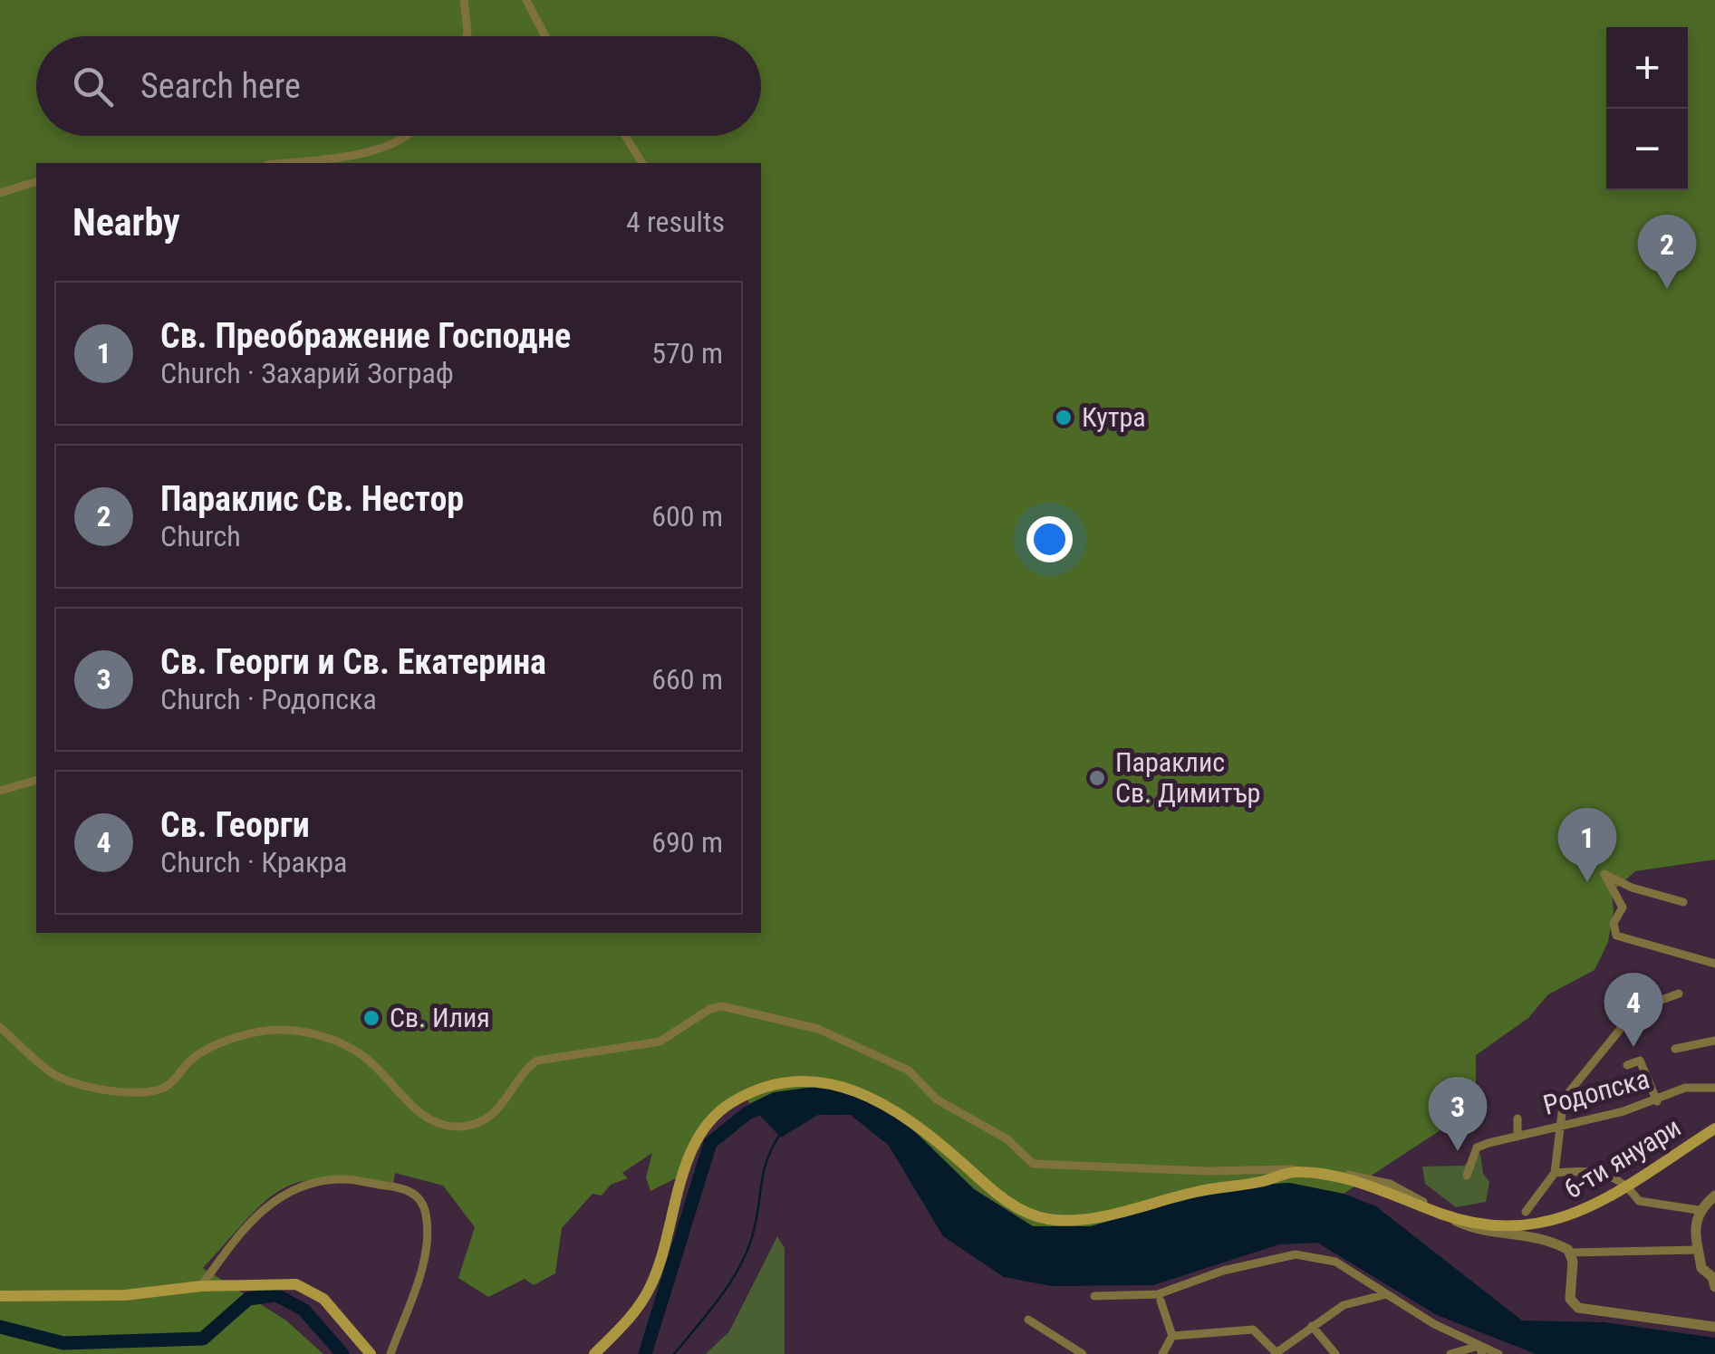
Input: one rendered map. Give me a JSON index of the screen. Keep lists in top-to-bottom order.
{
  "streets": {
    "main road": ["6-ти януари"],
    "street": ["Родопска"]
  },
  "places": ["Кутра", "Параклис Св. Димитър", "Св. Илия"],
  "page": {
    "map_buttons": ["+", "−"],
    "search": "Search here",
    "heading": ["Nearby", "4 results"],
    "pins": [
      "2",
      "1",
      "4",
      "3"
    ],
    "list": [
      {
        "mark": "1",
        "name": "Св. Преображение Господне",
        "note": "Church · Захарий Зограф",
        "value": "570 m"
      },
      {
        "mark": "2",
        "name": "Параклис Св. Нестор",
        "note": "Church",
        "value": "600 m"
      },
      {
        "mark": "3",
        "name": "Св. Георги и Св. Екатерина",
        "note": "Church · Родопска",
        "value": "660 m"
      },
      {
        "mark": "4",
        "name": "Св. Георги",
        "note": "Church · Кракра",
        "value": "690 m"
      }
    ]
  }
}
